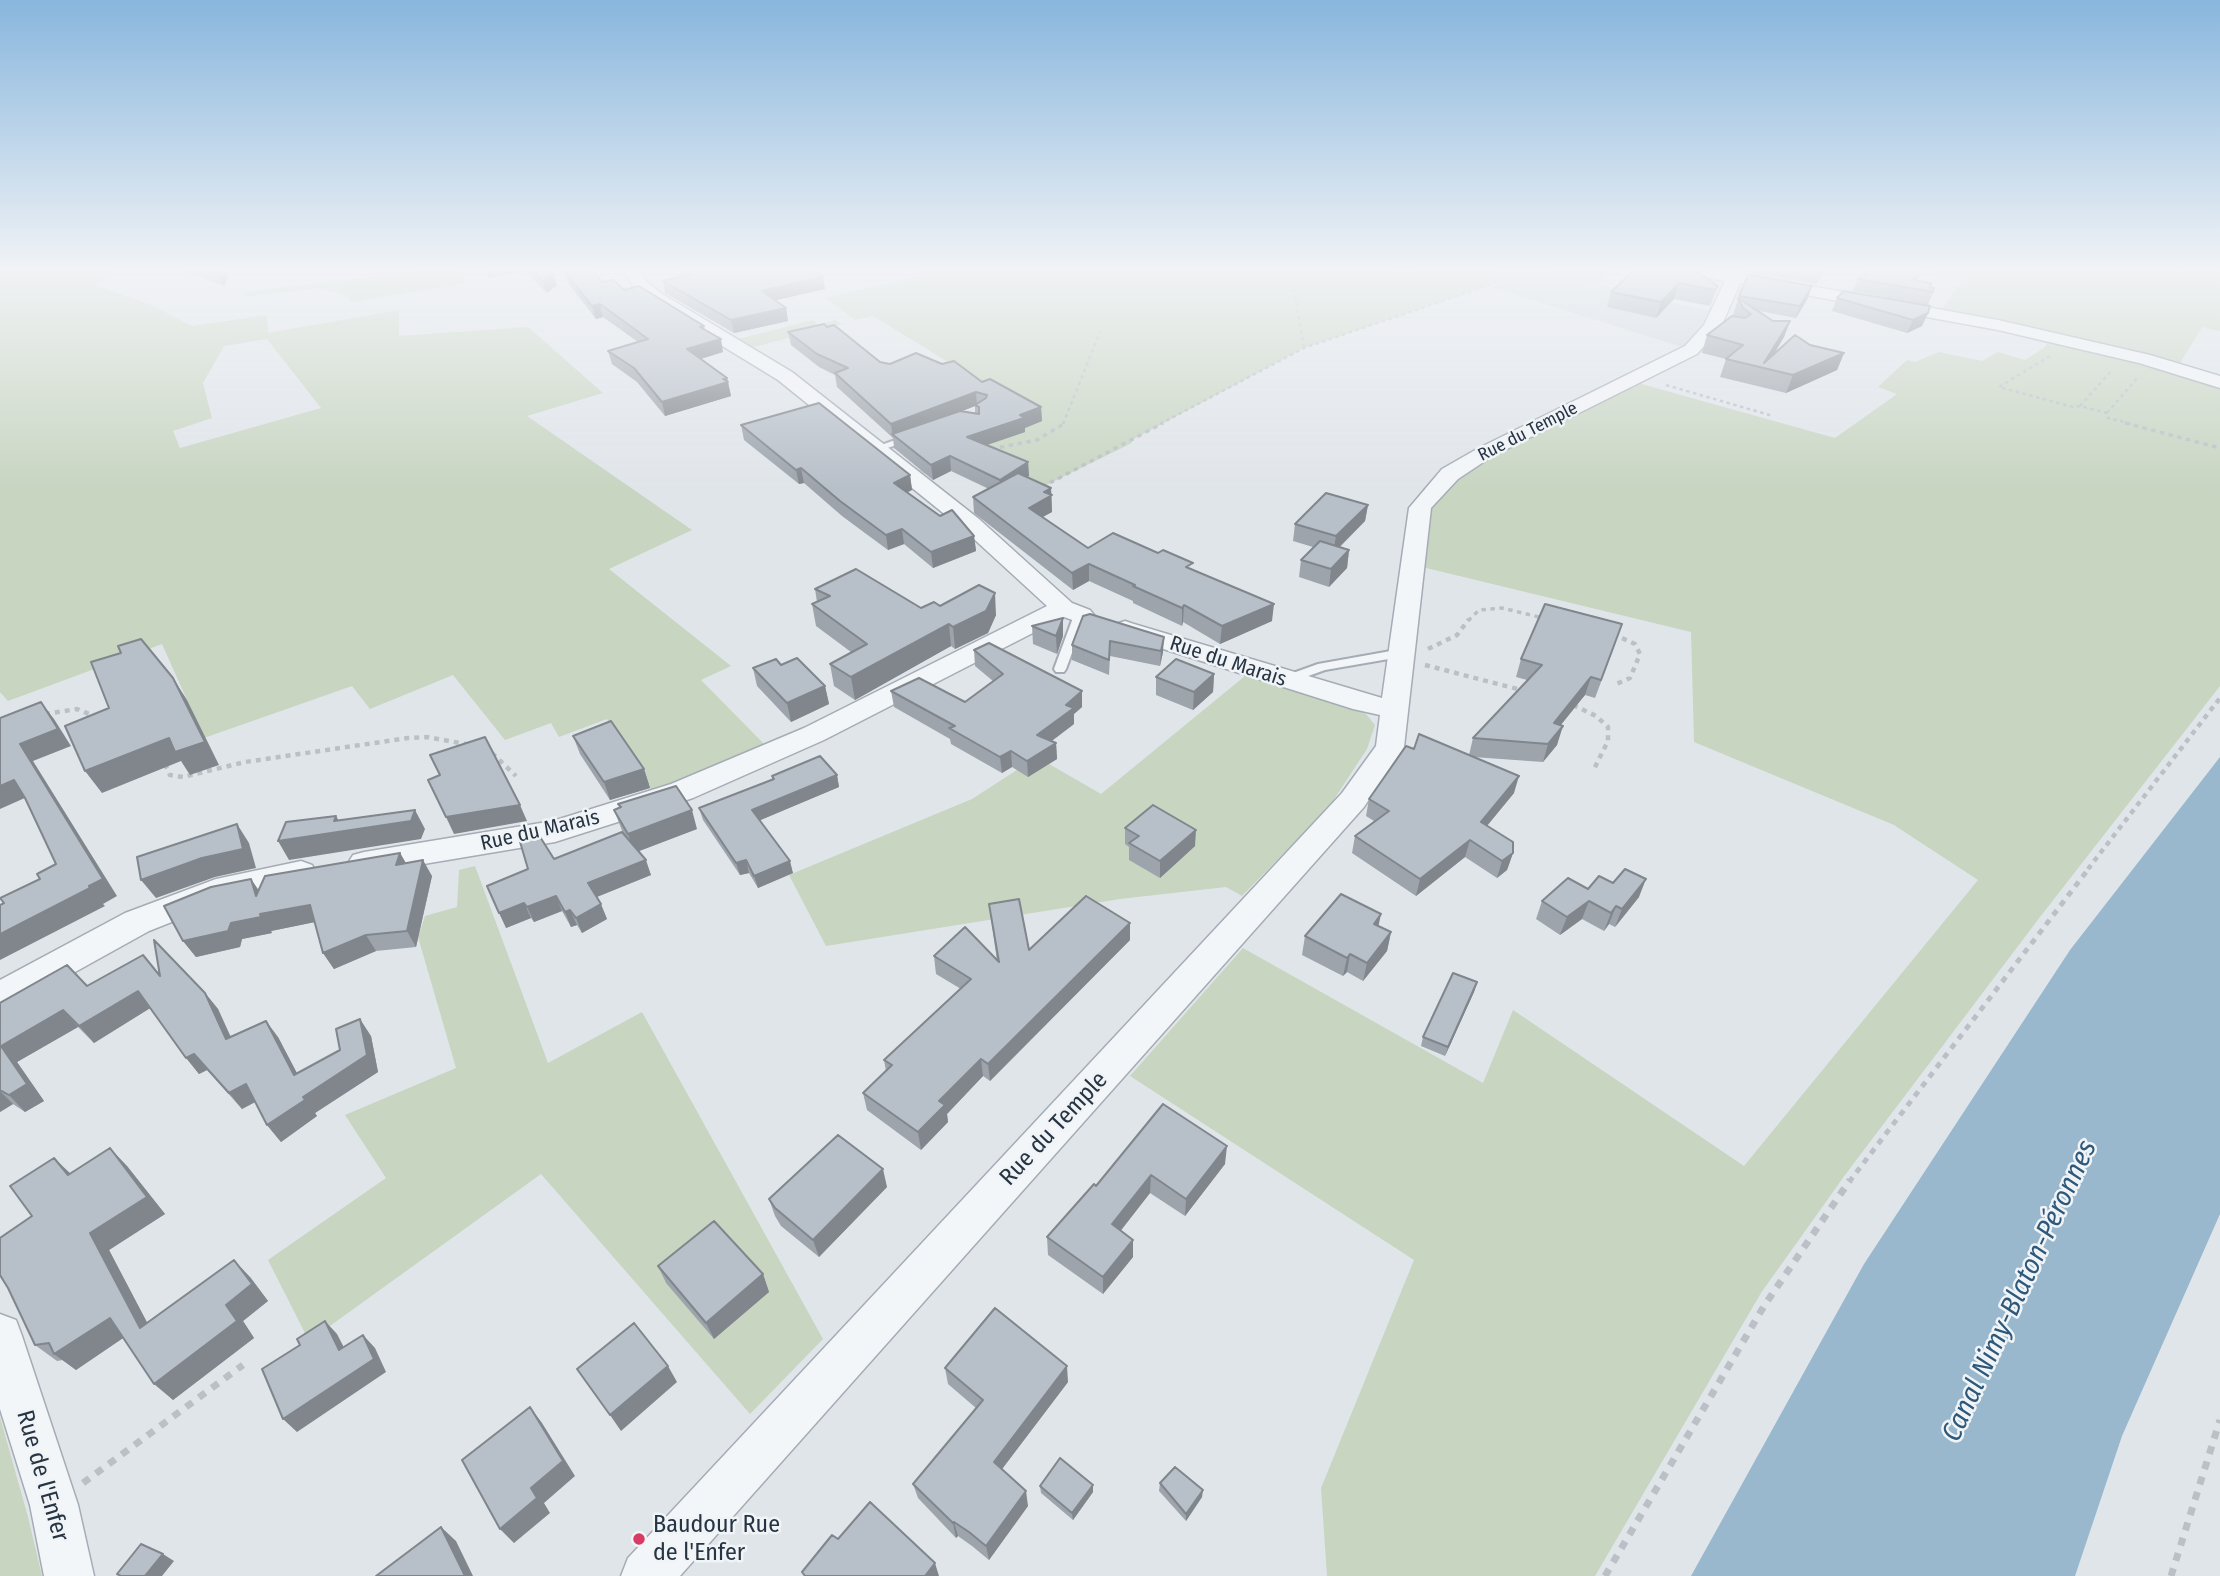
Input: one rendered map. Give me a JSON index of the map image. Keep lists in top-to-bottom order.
{
  "streets": {
    "street": ["Rue du Temple", "Rue du Marais", "Rue de l'Enfer"]
  },
  "crossings": [
    ["Rue du Temple", "Rue du Marais"]
  ],
  "water": ["Canal Nimy-Blaton-Péronnes"],
  "places": ["Baudour Rue de l'Enfer"]
}
